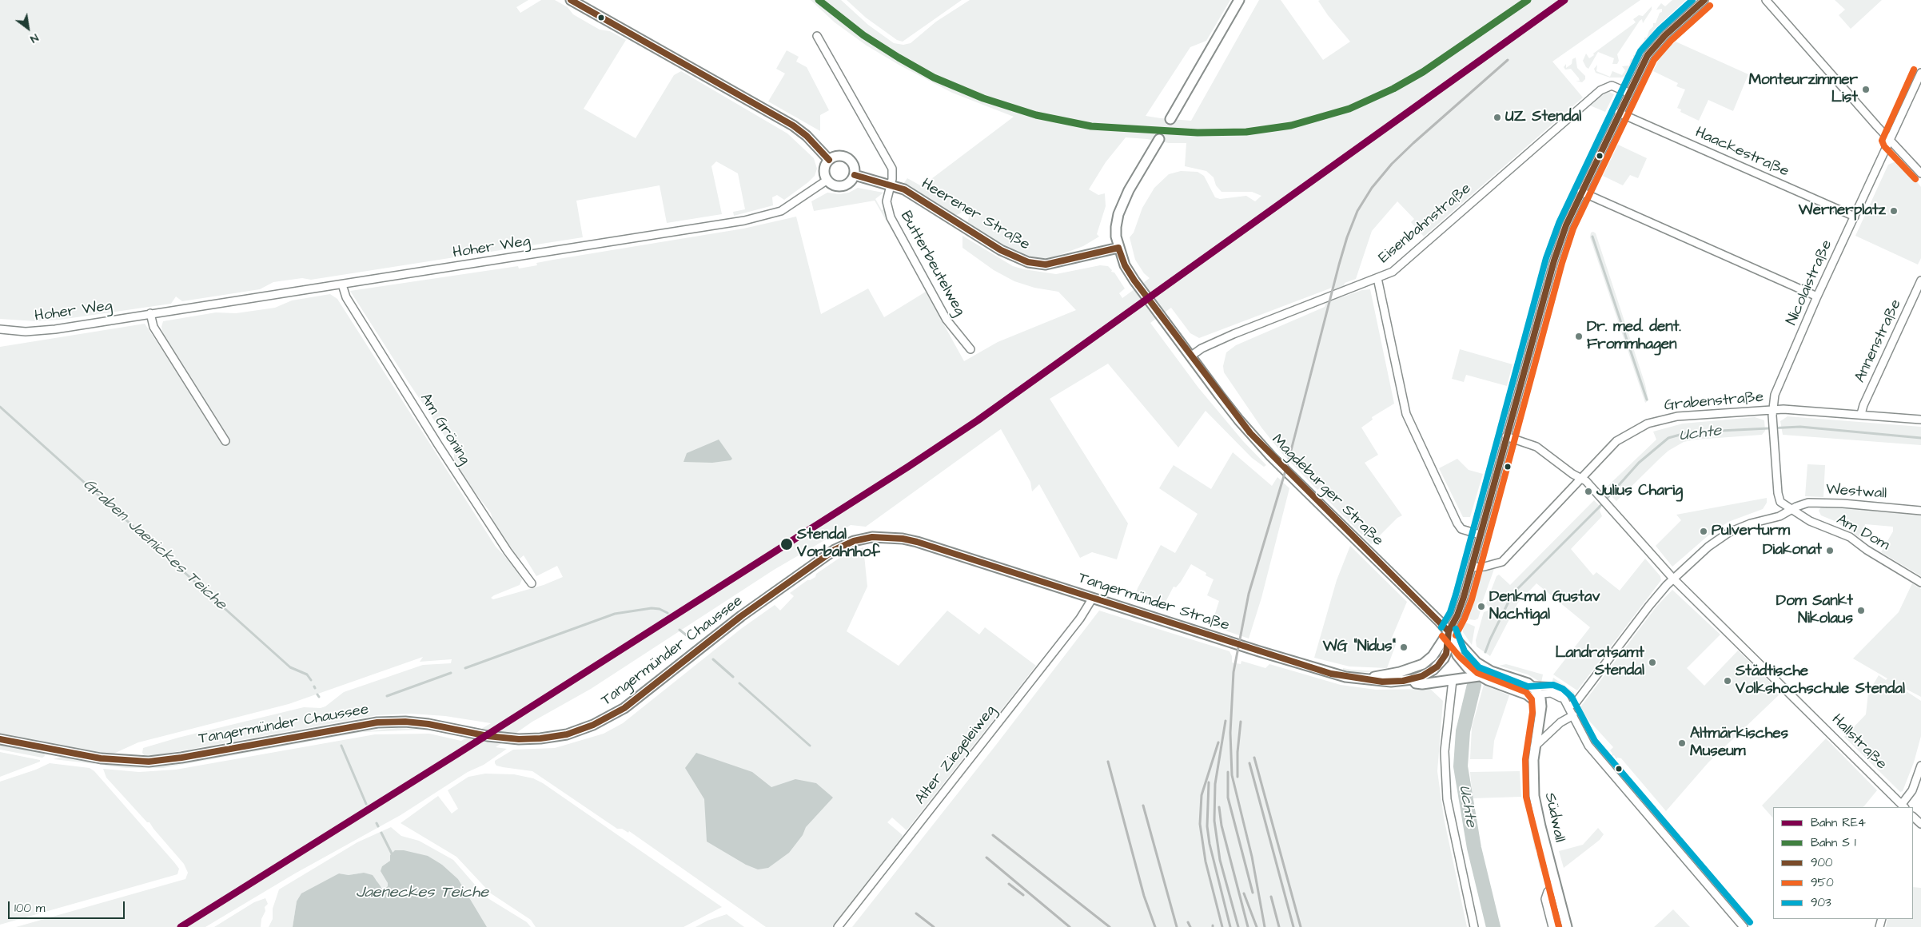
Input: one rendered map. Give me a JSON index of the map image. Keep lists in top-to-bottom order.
{
  "streets": {
    "main road": [
      "Heerener Straße",
      "Magdeburger Straße",
      "Tangermünder Straße",
      "Tangermünder Chaussee",
      "Südwall"
    ],
    "street": [
      "Haackestraße",
      "Eisenbahnstraße",
      "Hoher Weg",
      "Butterbeutelweg",
      "Nicolaistraße",
      "Annenstraße",
      "Grabenstraße",
      "Am Gröning",
      "Westwall",
      "Am Dom",
      "Hallstraße",
      "Alter Ziegeleiweg"
    ]
  },
  "crossings": [
    ["Haackestraße", "Nicolaistraße"],
    ["Heerener Straße", "Hoher Weg"],
    ["Heerener Straße", "Butterbeutelweg"],
    ["Heerener Straße", "Magdeburger Straße"],
    ["Eisenbahnstraße", "Magdeburger Straße"],
    ["Hoher Weg", "Am Gröning"],
    ["Nicolaistraße", "Grabenstraße"],
    ["Nicolaistraße", "Westwall"],
    ["Nicolaistraße", "Am Dom"],
    ["Annenstraße", "Grabenstraße"],
    ["Grabenstraße", "Hallstraße"],
    ["Magdeburger Straße", "Tangermünder Straße"],
    ["Westwall", "Am Dom"],
    ["Westwall", "Hallstraße"],
    ["Tangermünder Straße", "Tangermünder Chaussee"],
    ["Tangermünder Straße", "Alter Ziegeleiweg"]
  ],
  "water": ["Uchte", "Graben Jaenickes Teiche", "Jaeneckes Teiche"],
  "places": [
    "Monteurzimmer List",
    "UZ Stendal",
    "Wernerplatz",
    "Dr. med. dent. Frommhagen",
    "Julius Charig",
    "Pulverturm",
    "Stendal Vorbahnhof",
    "Diakonat",
    "Denkmal Gustav Nachtigal",
    "Dom Sankt Nikolaus",
    "WG \"Nidus\"",
    "Landratsamt Stendal",
    "Städtische Volkshochschule Stendal",
    "Altmärkisches Museum"
  ],
  "lines": [
    "rail line RE4",
    "transit line 900",
    "transit line 903",
    "transit line 950"
  ],
  "legend": [
    "Bahn RE4",
    "Bahn S 1",
    "900",
    "950",
    "903"
  ],
  "scale_bar": "100 m",
  "north": "bottom right"
}
